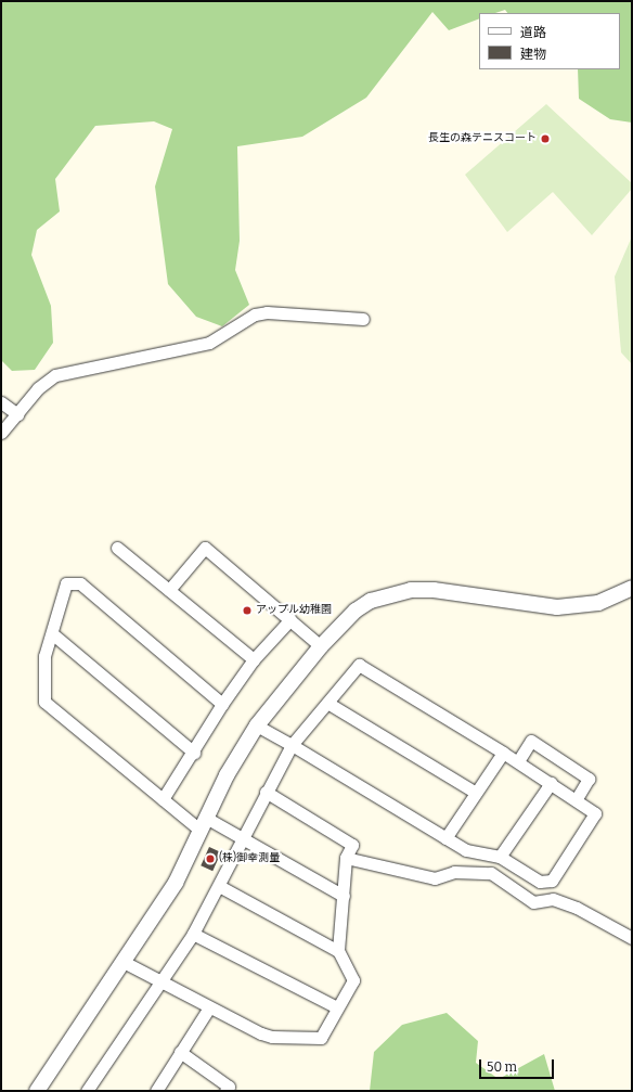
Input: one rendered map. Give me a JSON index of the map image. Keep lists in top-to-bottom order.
{
  "places": ["長生の森テニスコート", "アップル幼稚園", "(株)御幸測量"],
  "legend": ["道路", "建物"],
  "scale_bar": "50 m"
}
